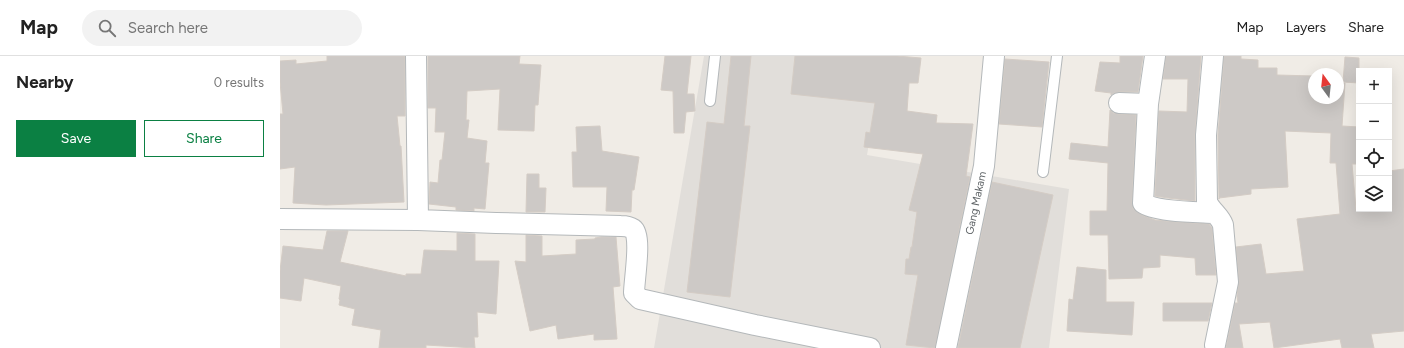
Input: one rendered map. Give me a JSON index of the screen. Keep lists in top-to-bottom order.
{
  "streets": {
    "street": ["Gang Makam"]
  },
  "north": "top",
  "page": {
    "header": "Map",
    "search": "Search here",
    "nav": ["Map", "Layers", "Share"],
    "heading": ["Nearby", "0 results"],
    "map_buttons": ["+", "−"],
    "buttons": ["Save", "Share"]
  }
}
